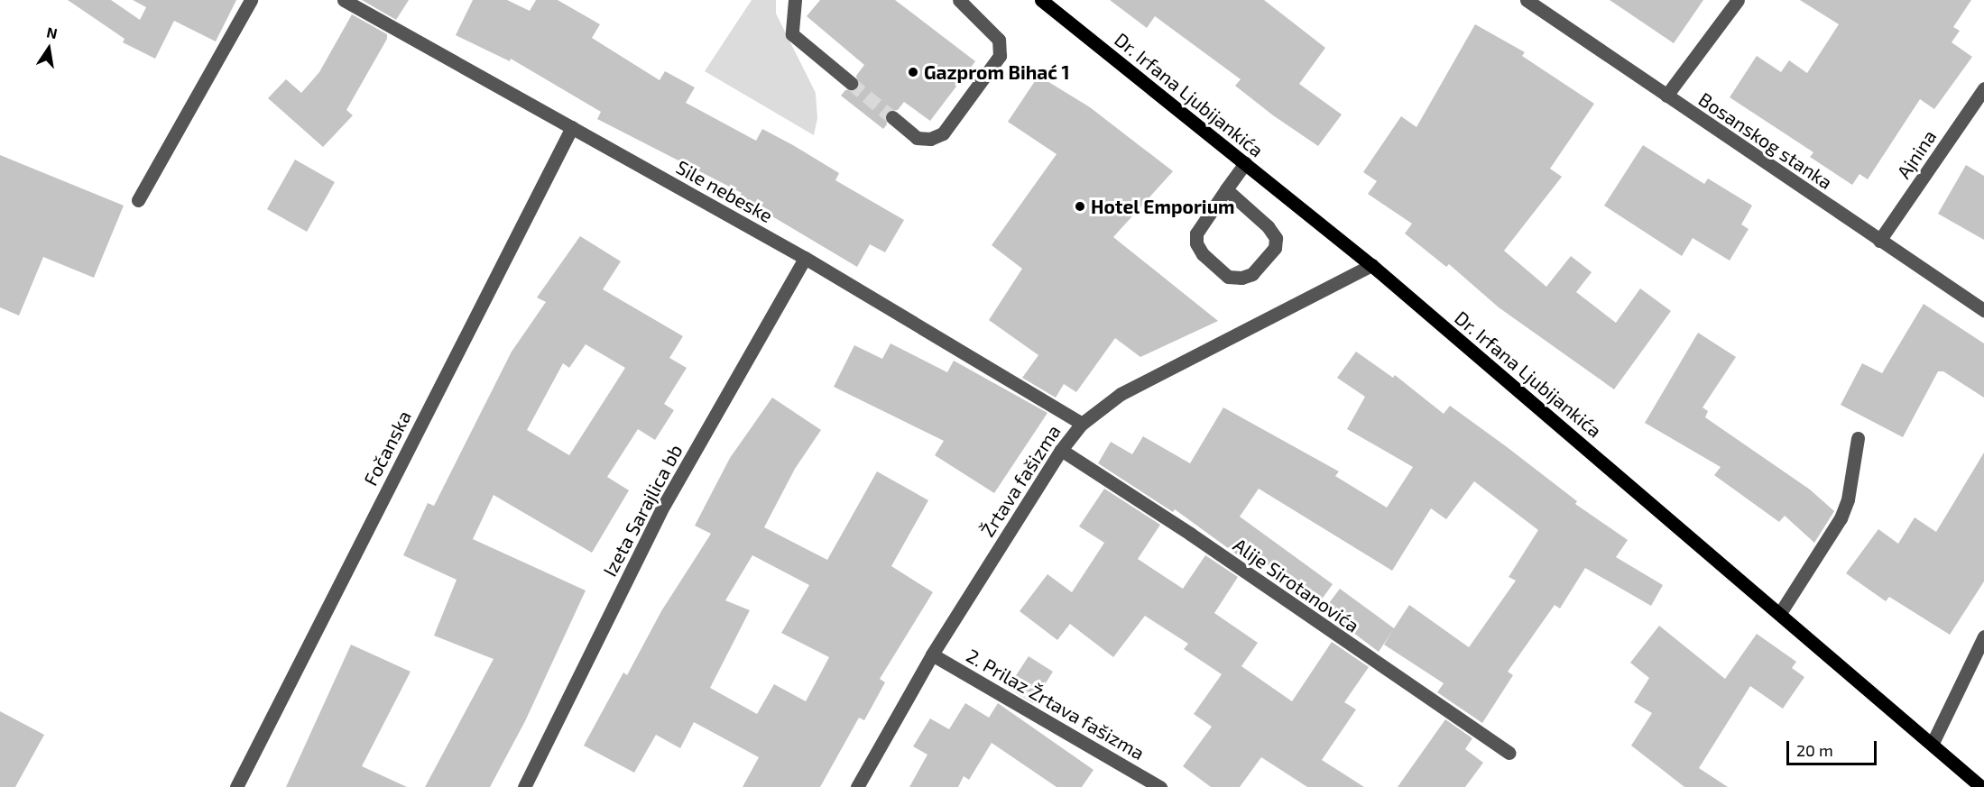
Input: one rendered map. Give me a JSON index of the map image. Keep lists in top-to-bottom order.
{
  "streets": {
    "main road": ["Dr. Irfana Ljubijankića"],
    "street": [
      "Bosanskog stanka",
      "Ajnina",
      "Sile nebeske",
      "Fočanska",
      "Žrtava fašizma",
      "Izeta Sarajlica bb",
      "Alije Sirotanovića",
      "2. Prilaz Žrtava fašizma"
    ]
  },
  "crossings": [
    ["Dr. Irfana Ljubijankića", "Žrtava fašizma"],
    ["Bosanskog stanka", "Ajnina"],
    ["Sile nebeske", "Fočanska"],
    ["Sile nebeske", "Žrtava fašizma"],
    ["Sile nebeske", "Izeta Sarajlica bb"],
    ["Žrtava fašizma", "Alije Sirotanovića"],
    ["Žrtava fašizma", "2. Prilaz Žrtava fašizma"]
  ],
  "places": ["Gazprom Bihać 1", "Hotel Emporium"],
  "scale_bar": "20 m",
  "north": "top"
}
